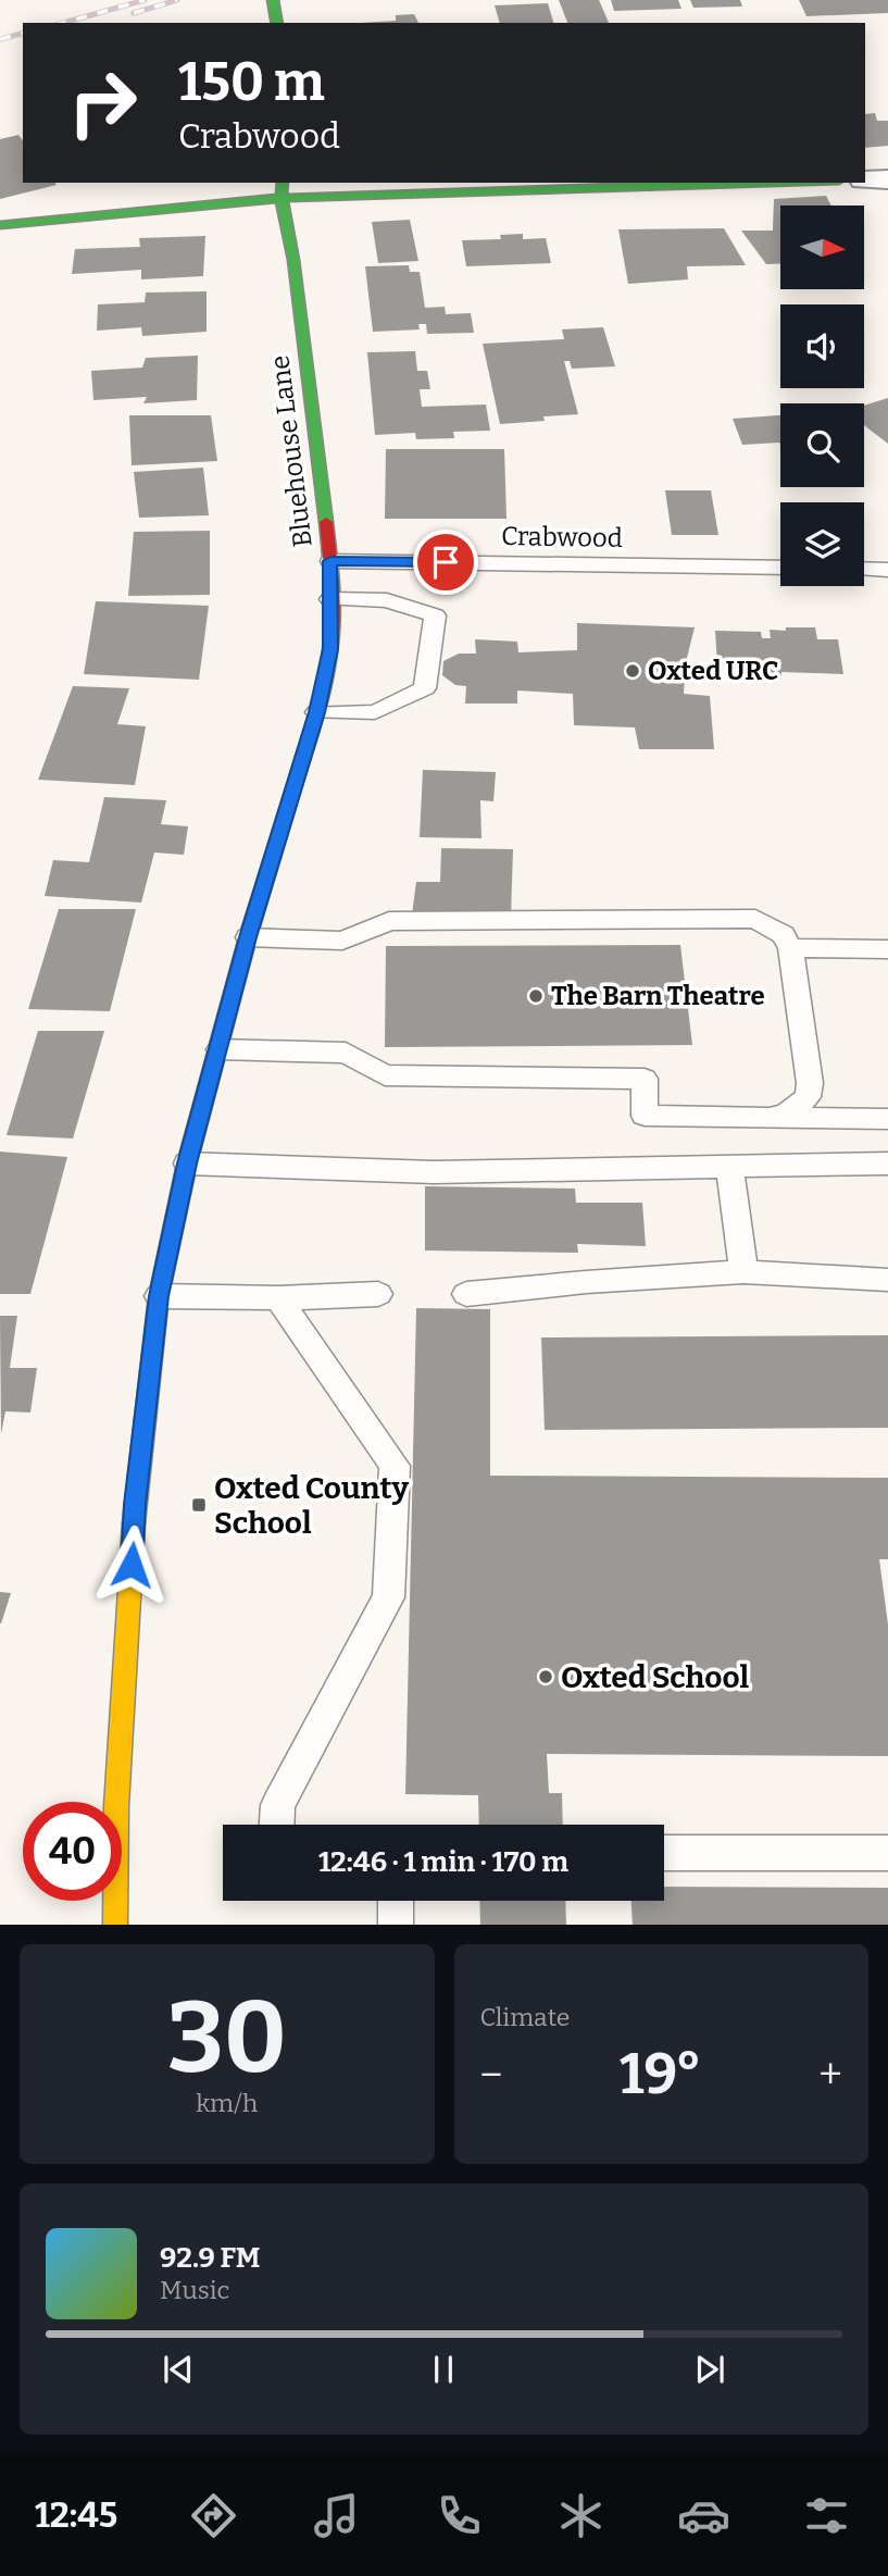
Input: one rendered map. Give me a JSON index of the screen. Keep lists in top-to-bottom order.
{
  "streets": {
    "street": ["Bluehouse Lane"],
    "lane": ["Crabwood"]
  },
  "crossings": [
    ["Bluehouse Lane", "Crabwood"]
  ],
  "places": {
    "other": ["Oxted URC", "The Barn Theatre", "Oxted School"],
    "transit": ["Oxted County School"]
  },
  "north": "right",
  "page": {
    "turn": ["150 m", "Crabwood"],
    "limit": "40",
    "trip": "12:46 · 1 min · 170 m",
    "tile": [
      ["30", "km/h"],
      "Climate"
    ],
    "heat": ["−", "19°", "+"],
    "song": ["92.9 FM", "Music"],
    "tabs": "12:45"
  }
}
